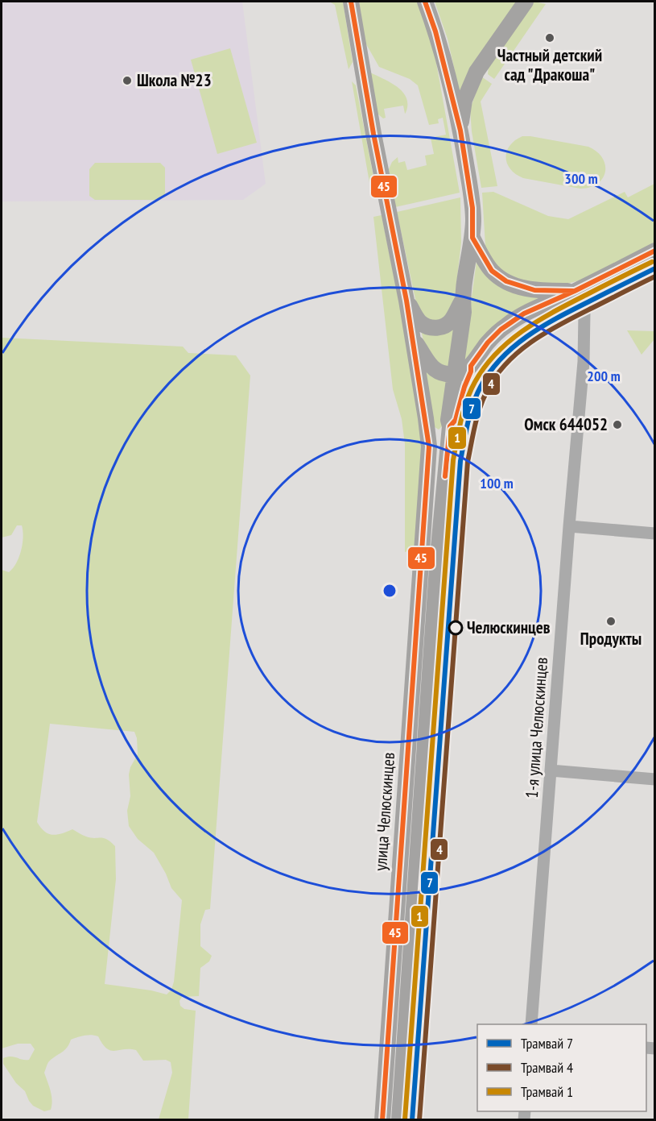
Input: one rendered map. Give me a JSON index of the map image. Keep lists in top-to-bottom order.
{
  "streets": {
    "main road": ["улица Челюскинцев"],
    "street": ["1-я улица Челюскинцев"]
  },
  "places": [
    "Частный детский сад \"Дракоша\"",
    "Школа №23",
    "Омск 644052",
    "Продукты",
    "Челюскинцев"
  ],
  "lines": [
    "transit line 45",
    "tram line 1",
    "tram line 7",
    "tram line 4"
  ],
  "legend": ["Трамвай 7", "Трамвай 4", "Трамвай 1"],
  "rings": ["300 m", "200 m", "100 m"]
}
